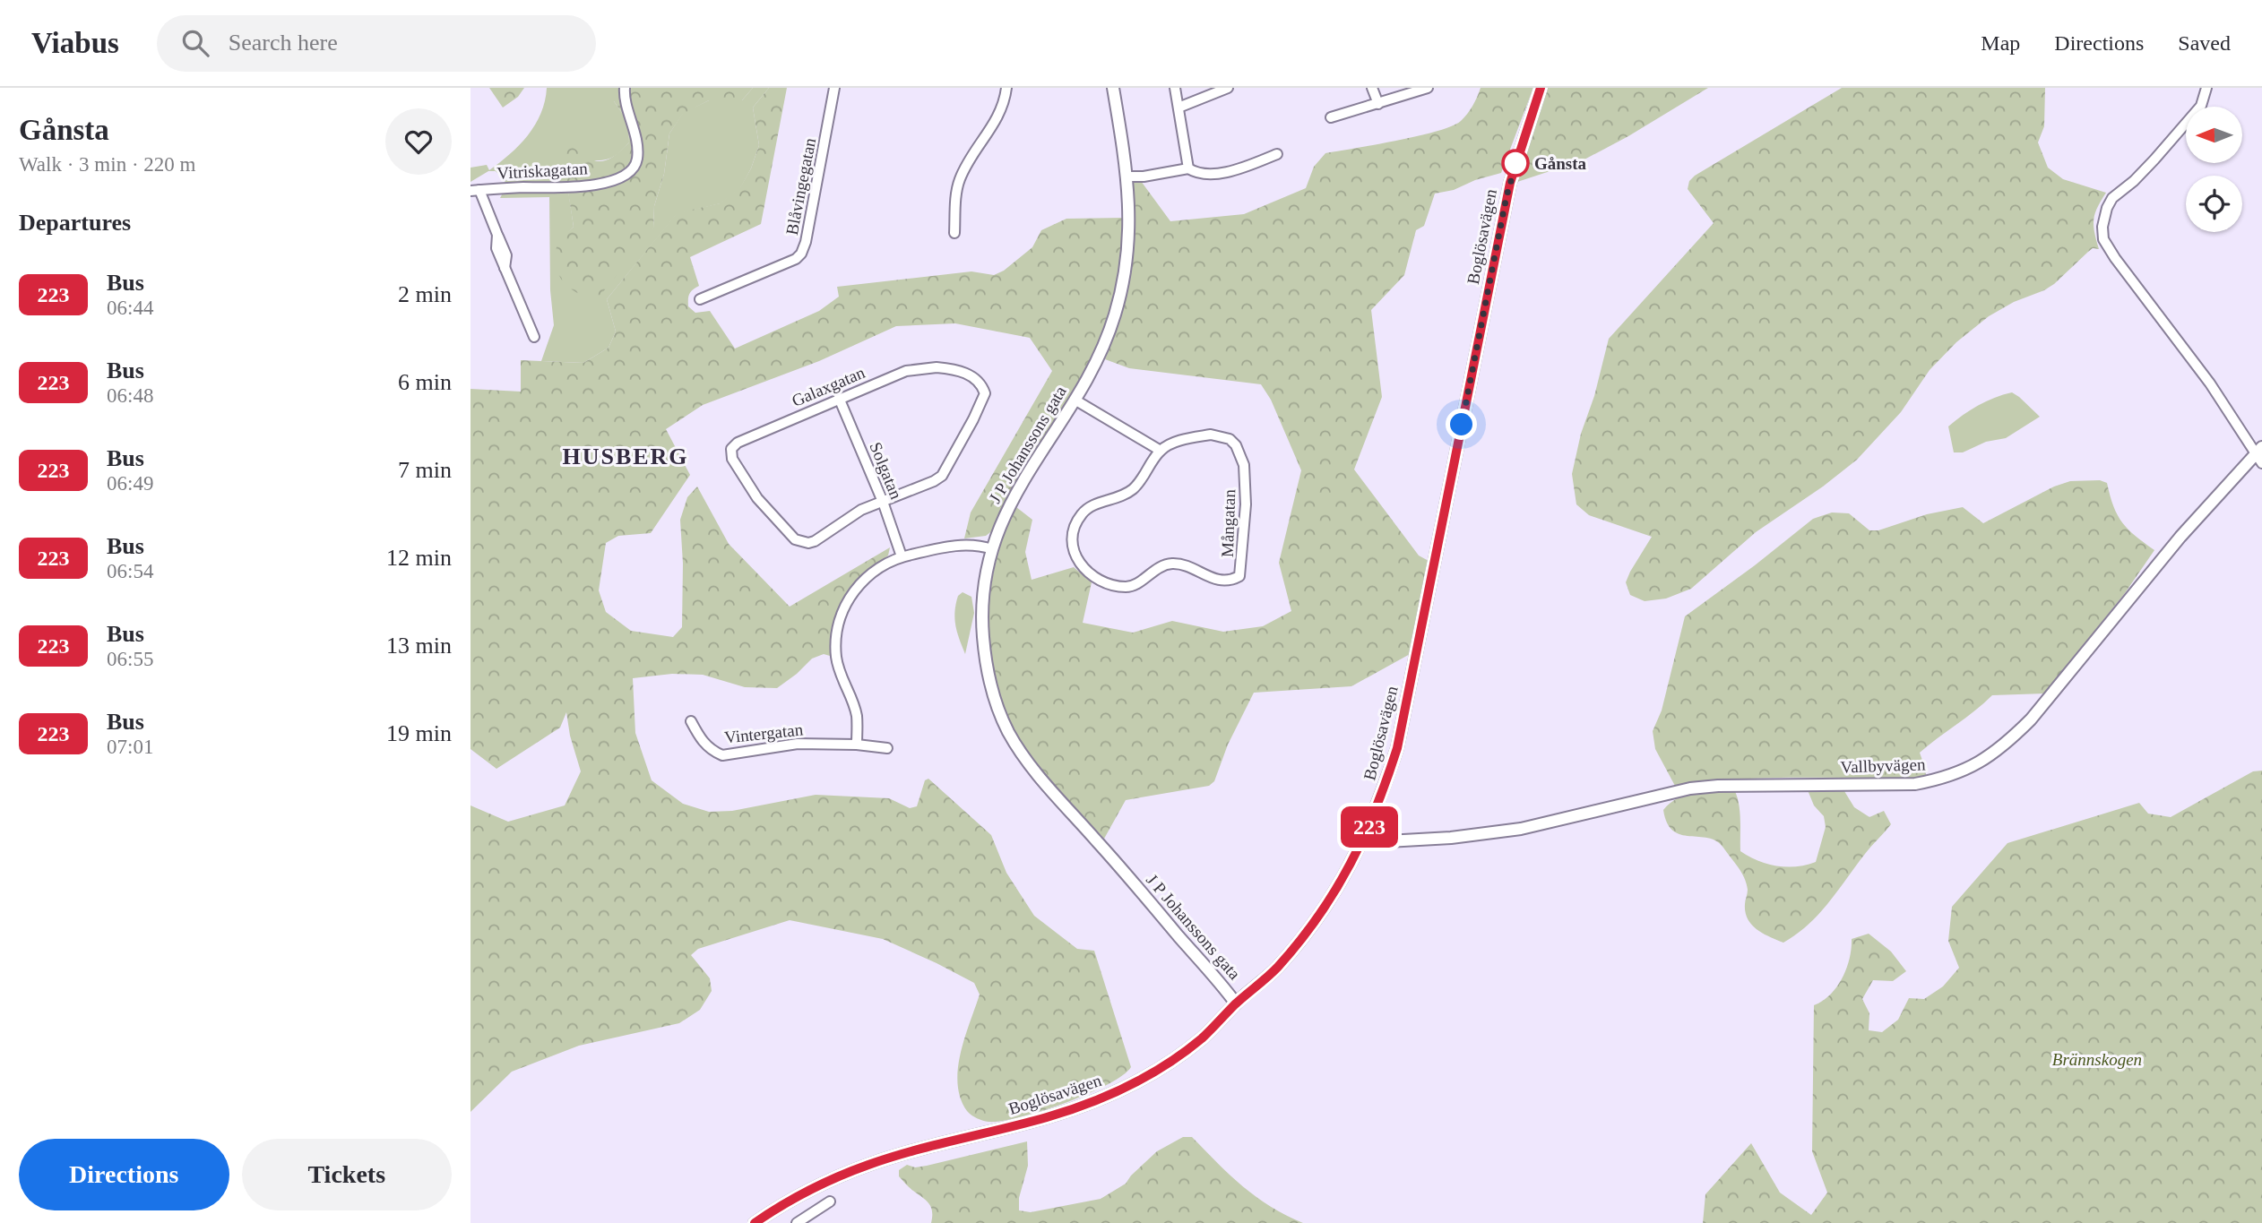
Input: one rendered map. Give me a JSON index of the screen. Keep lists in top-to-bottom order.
{
  "streets": {
    "street": [
      "Vitriskagatan",
      "Blåvingegatan",
      "Boglösavägen",
      "Galaxgatan",
      "J P Johanssons gata",
      "Solgatan",
      "Mångatan",
      "Vintergatan",
      "Vallbyvägen"
    ]
  },
  "crossings": [
    ["Boglösavägen", "J P Johanssons gata"],
    ["Boglösavägen", "Vallbyvägen"],
    ["Galaxgatan", "Solgatan"]
  ],
  "districts": ["HUSBERG"],
  "parks": ["Brännskogen"],
  "places": ["Gånsta"],
  "lines": ["bus line 223"],
  "north": "left",
  "page": {
    "header": "Viabus",
    "search": "Search here",
    "nav": ["Map", "Directions", "Saved"],
    "heading": [
      ["Gånsta", "Walk · 3 min · 220 m"],
      "Departures"
    ],
    "on_map": "223",
    "list": [
      {
        "mark": "223",
        "name": "Bus",
        "note": "06:44",
        "value": "2 min"
      },
      {
        "mark": "223",
        "name": "Bus",
        "note": "06:48",
        "value": "6 min"
      },
      {
        "mark": "223",
        "name": "Bus",
        "note": "06:49",
        "value": "7 min"
      },
      {
        "mark": "223",
        "name": "Bus",
        "note": "06:54",
        "value": "12 min"
      },
      {
        "mark": "223",
        "name": "Bus",
        "note": "06:55",
        "value": "13 min"
      },
      {
        "mark": "223",
        "name": "Bus",
        "note": "07:01",
        "value": "19 min"
      }
    ],
    "buttons": ["Directions", "Tickets"]
  }
}
